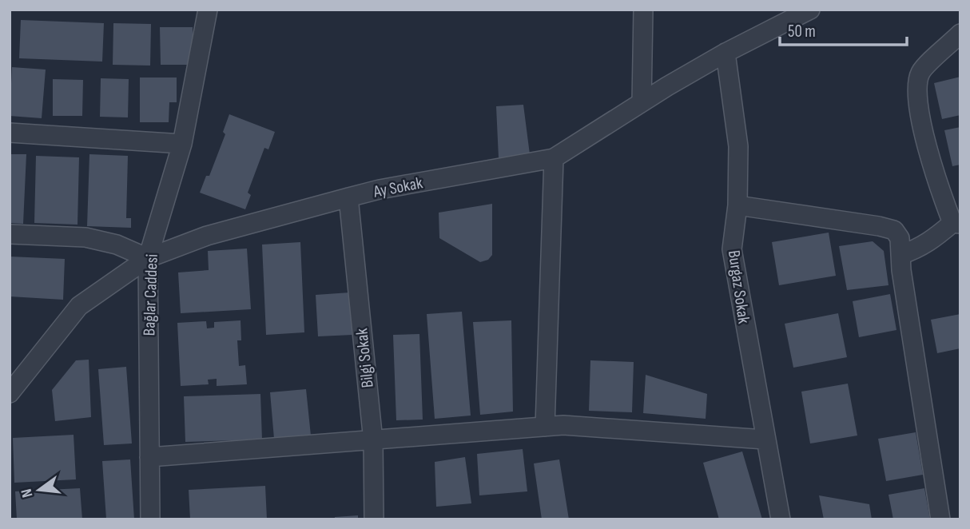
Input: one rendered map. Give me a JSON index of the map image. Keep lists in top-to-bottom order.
{
  "streets": {
    "street": [
      "Ay Sokak",
      "Burgaz Sokak",
      "Bağlar Caddesi",
      "Bilgi Sokak"
    ]
  },
  "crossings": [
    ["Ay Sokak", "Burgaz Sokak"],
    ["Ay Sokak", "Bağlar Caddesi"],
    ["Ay Sokak", "Bilgi Sokak"]
  ],
  "scale_bar": "50 m",
  "north": "left"
}
